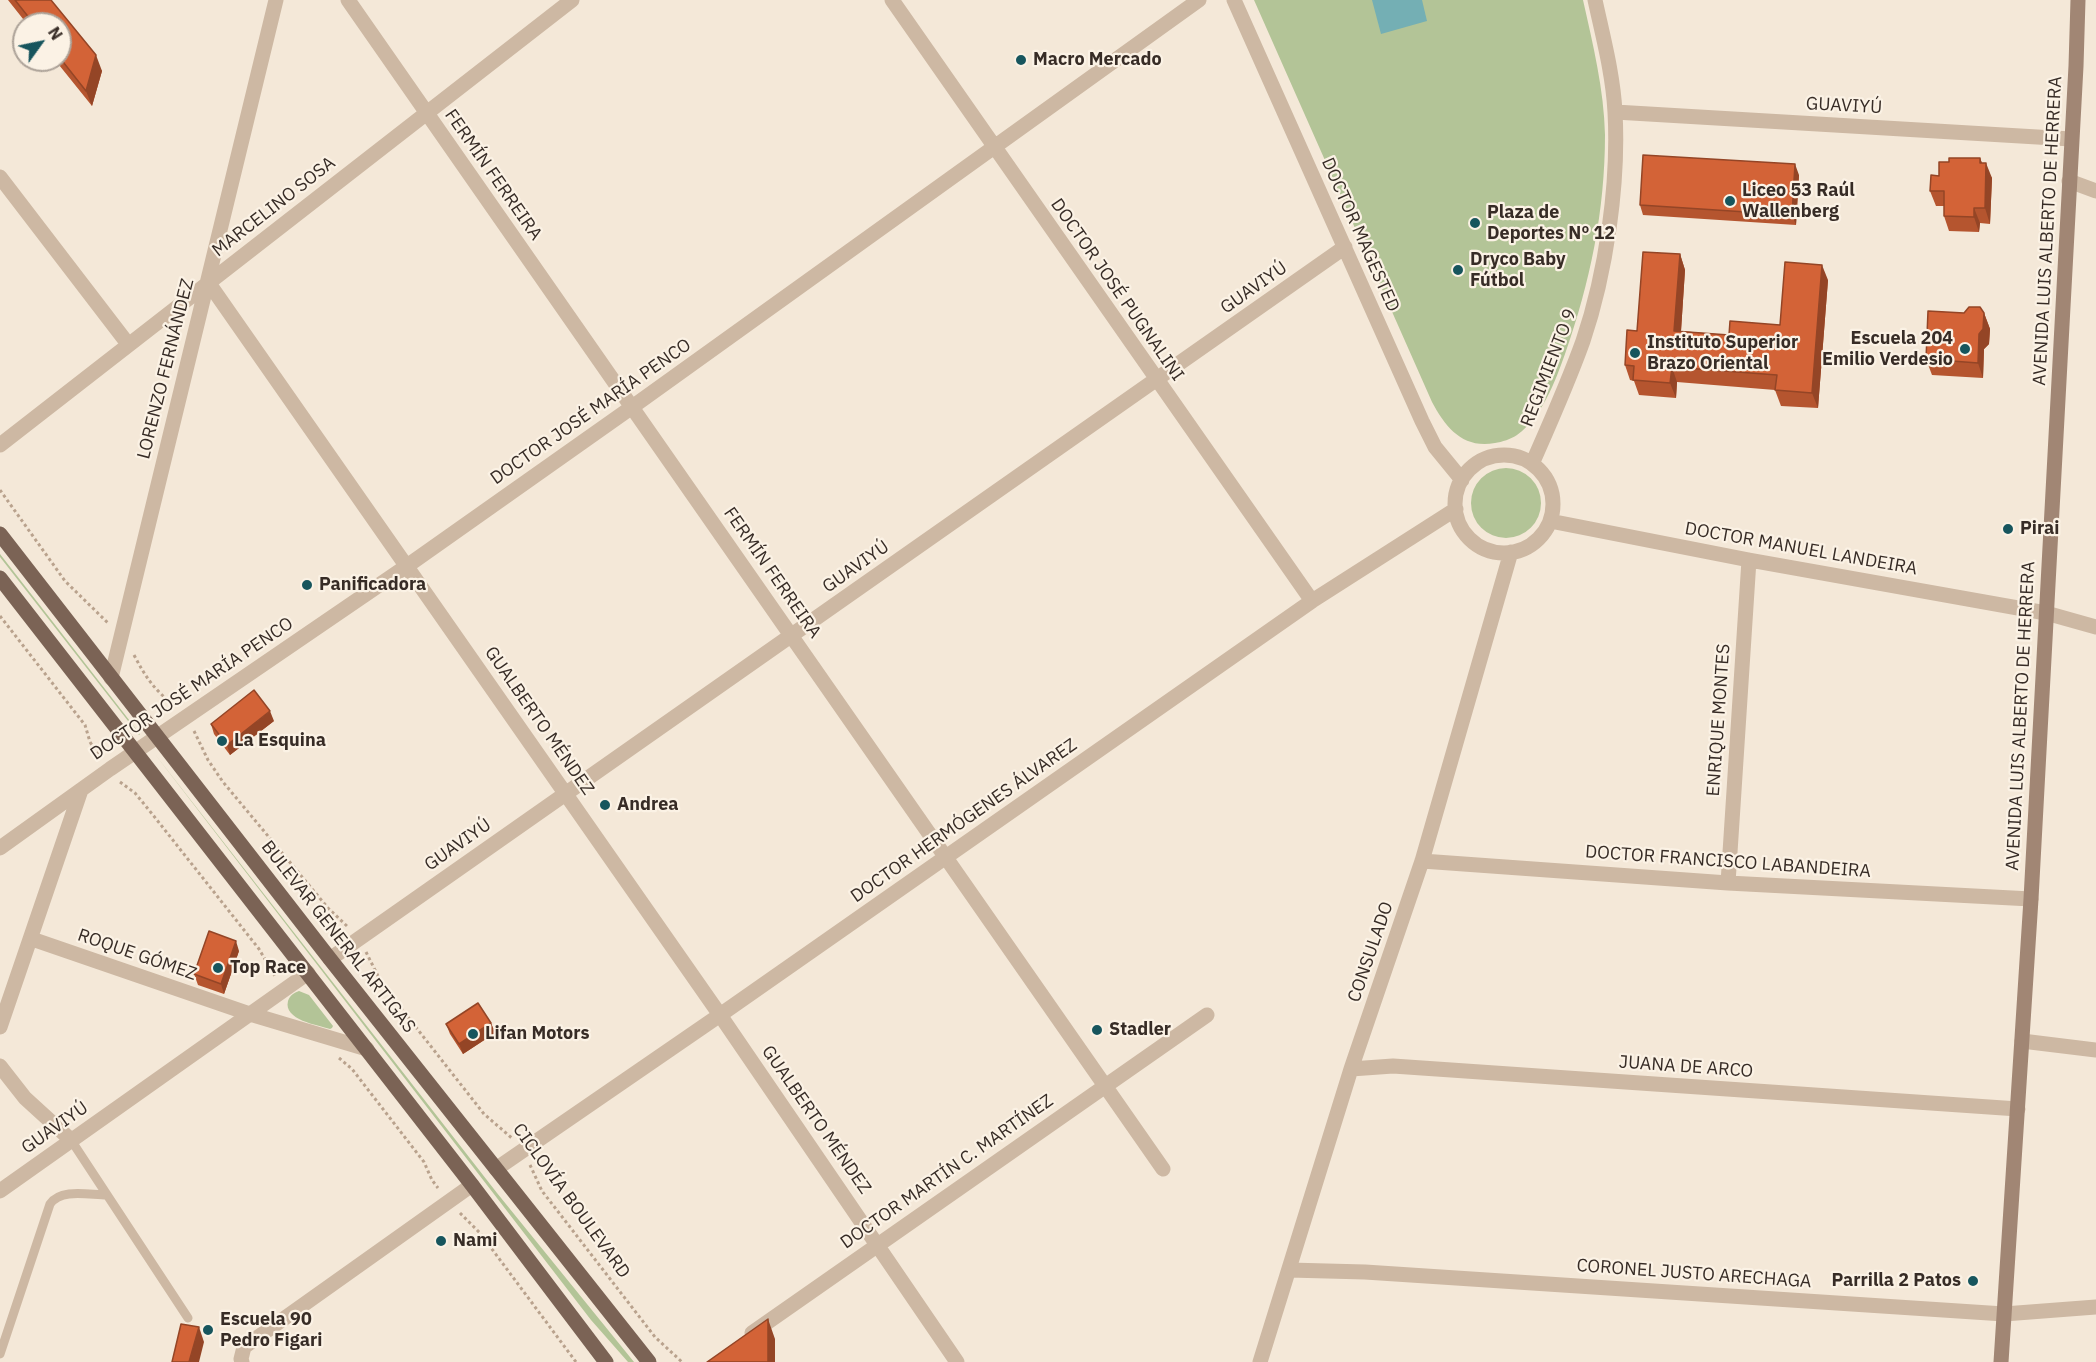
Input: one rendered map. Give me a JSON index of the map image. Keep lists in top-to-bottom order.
{
  "streets": {
    "main road": ["AVENIDA LUIS ALBERTO DE HERRERA", "BULEVAR GENERAL ARTIGAS"],
    "street": [
      "GUAVIYÚ",
      "FERMÍN FERREIRA",
      "MARCELINO SOSA",
      "DOCTOR MAGESTED",
      "DOCTOR JOSÉ PUGNALINI",
      "REGIMIENTO 9",
      "LORENZO FERNÁNDEZ",
      "DOCTOR JOSÉ MARÍA PENCO",
      "DOCTOR MANUEL LANDEIRA",
      "ENRIQUE MONTES",
      "GUALBERTO MÉNDEZ",
      "DOCTOR HERMÓGENES ÁLVAREZ",
      "DOCTOR FRANCISCO LABANDEIRA",
      "CONSULADO",
      "ROQUE GÓMEZ",
      "JUANA DE ARCO",
      "DOCTOR MARTÍN C. MARTÍNEZ",
      "CORONEL JUSTO ARECHAGA"
    ],
    "path": ["CICLOVÍA BOULEVARD"]
  },
  "crossings": [
    ["GUAVIYÚ", "FERMÍN FERREIRA"],
    ["GUAVIYÚ", "AVENIDA LUIS ALBERTO DE HERRERA"],
    ["GUAVIYÚ", "DOCTOR MAGESTED"],
    ["GUAVIYÚ", "DOCTOR JOSÉ PUGNALINI"],
    ["GUAVIYÚ", "REGIMIENTO 9"],
    ["GUAVIYÚ", "GUALBERTO MÉNDEZ"],
    ["GUAVIYÚ", "BULEVAR GENERAL ARTIGAS"],
    ["GUAVIYÚ", "ROQUE GÓMEZ"],
    ["GUAVIYÚ", "CICLOVÍA BOULEVARD"],
    ["FERMÍN FERREIRA", "MARCELINO SOSA"],
    ["FERMÍN FERREIRA", "DOCTOR JOSÉ MARÍA PENCO"],
    ["FERMÍN FERREIRA", "DOCTOR HERMÓGENES ÁLVAREZ"],
    ["FERMÍN FERREIRA", "DOCTOR MARTÍN C. MARTÍNEZ"],
    ["MARCELINO SOSA", "LORENZO FERNÁNDEZ"],
    ["MARCELINO SOSA", "GUALBERTO MÉNDEZ"],
    ["AVENIDA LUIS ALBERTO DE HERRERA", "DOCTOR MANUEL LANDEIRA"],
    ["AVENIDA LUIS ALBERTO DE HERRERA", "DOCTOR FRANCISCO LABANDEIRA"],
    ["AVENIDA LUIS ALBERTO DE HERRERA", "JUANA DE ARCO"],
    ["AVENIDA LUIS ALBERTO DE HERRERA", "CORONEL JUSTO ARECHAGA"],
    ["DOCTOR MAGESTED", "REGIMIENTO 9"],
    ["DOCTOR MAGESTED", "DOCTOR MANUEL LANDEIRA"],
    ["DOCTOR MAGESTED", "DOCTOR HERMÓGENES ÁLVAREZ"],
    ["DOCTOR MAGESTED", "CONSULADO"],
    ["DOCTOR JOSÉ PUGNALINI", "DOCTOR JOSÉ MARÍA PENCO"],
    ["DOCTOR JOSÉ PUGNALINI", "DOCTOR HERMÓGENES ÁLVAREZ"],
    ["REGIMIENTO 9", "DOCTOR MANUEL LANDEIRA"],
    ["REGIMIENTO 9", "DOCTOR HERMÓGENES ÁLVAREZ"],
    ["REGIMIENTO 9", "CONSULADO"],
    ["LORENZO FERNÁNDEZ", "GUALBERTO MÉNDEZ"],
    ["LORENZO FERNÁNDEZ", "BULEVAR GENERAL ARTIGAS"],
    ["LORENZO FERNÁNDEZ", "CICLOVÍA BOULEVARD"],
    ["DOCTOR JOSÉ MARÍA PENCO", "GUALBERTO MÉNDEZ"],
    ["DOCTOR JOSÉ MARÍA PENCO", "BULEVAR GENERAL ARTIGAS"],
    ["DOCTOR JOSÉ MARÍA PENCO", "CICLOVÍA BOULEVARD"],
    ["DOCTOR MANUEL LANDEIRA", "ENRIQUE MONTES"],
    ["DOCTOR MANUEL LANDEIRA", "DOCTOR HERMÓGENES ÁLVAREZ"],
    ["DOCTOR MANUEL LANDEIRA", "CONSULADO"],
    ["ENRIQUE MONTES", "DOCTOR FRANCISCO LABANDEIRA"],
    ["GUALBERTO MÉNDEZ", "DOCTOR HERMÓGENES ÁLVAREZ"],
    ["GUALBERTO MÉNDEZ", "DOCTOR MARTÍN C. MARTÍNEZ"],
    ["DOCTOR HERMÓGENES ÁLVAREZ", "BULEVAR GENERAL ARTIGAS"],
    ["DOCTOR HERMÓGENES ÁLVAREZ", "CONSULADO"],
    ["DOCTOR HERMÓGENES ÁLVAREZ", "CICLOVÍA BOULEVARD"],
    ["DOCTOR FRANCISCO LABANDEIRA", "CONSULADO"],
    ["CONSULADO", "JUANA DE ARCO"],
    ["CONSULADO", "CORONEL JUSTO ARECHAGA"]
  ],
  "places": [
    "Macro Mercado",
    "Liceo 53 Raúl Wallenberg",
    "Plaza de Deportes Nº 12",
    "Dryco Baby Fútbol",
    "Escuela 204 Emilio Verdesio",
    "Instituto Superior Brazo Oriental",
    "Pirai",
    "Panificadora",
    "La Esquina",
    "Andrea",
    "Top Race",
    "Stadler",
    "Lifan Motors",
    "Nami",
    "Parrilla 2 Patos",
    "Escuela 90 Pedro Figari"
  ],
  "north": "top right"
}
